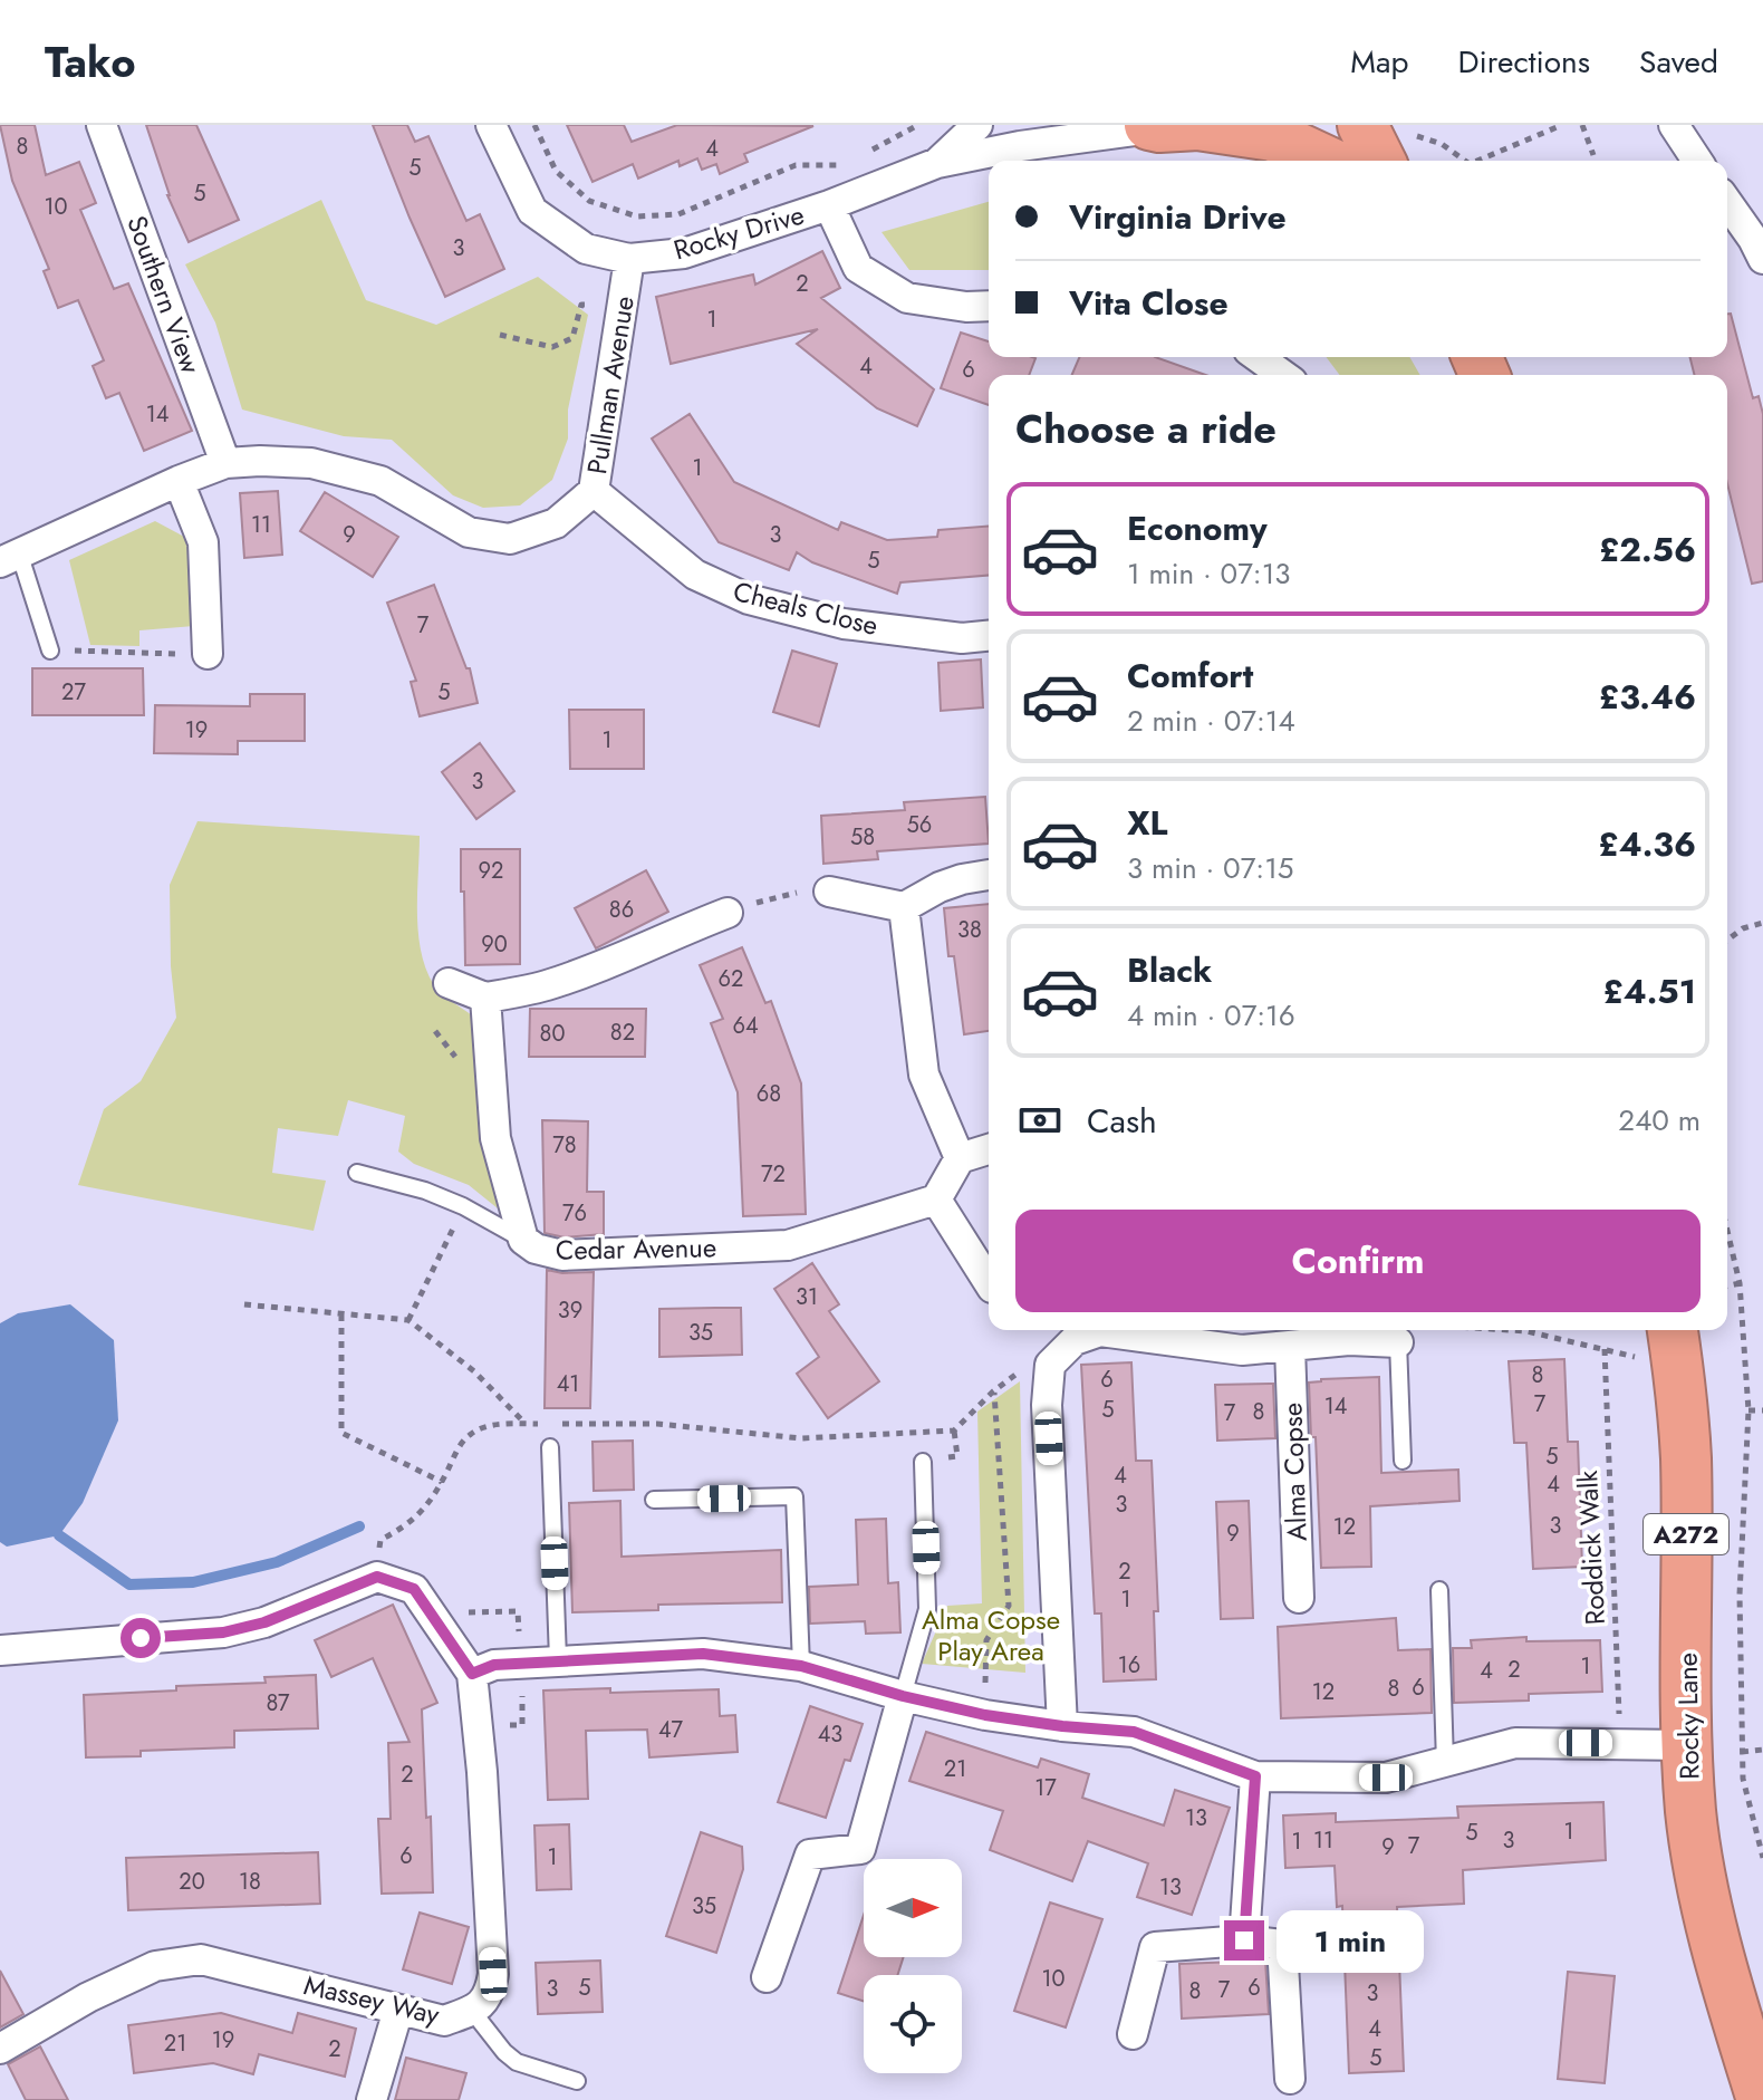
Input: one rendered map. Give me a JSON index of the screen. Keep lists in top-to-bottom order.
{
  "streets": {
    "highway": ["A272", "Rocky Lane"],
    "street": [
      "Rocky Drive",
      "Southern View",
      "Pullman Avenue",
      "Cheals Close",
      "Cedar Avenue",
      "Alma Copse",
      "Massey Way"
    ],
    "path": ["Roddick Walk"]
  },
  "crossings": [
    ["Rocky Drive", "Pullman Avenue"],
    ["Southern View", "Pullman Avenue"],
    ["Pullman Avenue", "Cheals Close"]
  ],
  "parks": ["Alma Copse Play Area"],
  "house_numbers": [
    "8",
    "4",
    "5",
    "5",
    "10",
    "3",
    "2",
    "1",
    "4",
    "6",
    "14",
    "1",
    "11",
    "9",
    "3",
    "5",
    "7",
    "27",
    "5",
    "19",
    "1",
    "3",
    "56",
    "58",
    "92",
    "86",
    "38",
    "90",
    "62",
    "64",
    "82",
    "80",
    "68",
    "78",
    "72",
    "76",
    "31",
    "39",
    "35",
    "8",
    "6",
    "41",
    "7",
    "14",
    "5",
    "8",
    "7",
    "5",
    "4",
    "4",
    "3",
    "3",
    "12",
    "9",
    "2",
    "1",
    "16",
    "1",
    "2",
    "4",
    "6",
    "8",
    "12",
    "87",
    "47",
    "43",
    "21",
    "2",
    "17",
    "13",
    "1",
    "5",
    "11",
    "3",
    "1",
    "7",
    "9",
    "6",
    "1",
    "20",
    "18",
    "13",
    "35",
    "10",
    "5",
    "6",
    "3",
    "7",
    "8",
    "3",
    "4",
    "19",
    "21",
    "2",
    "5"
  ],
  "north": "right",
  "page": {
    "header": "Tako",
    "nav": ["Map", "Directions", "Saved"],
    "banner": ["Virginia Drive", "Vita Close"],
    "heading": "Choose a ride",
    "list": [
      {
        "name": "Economy",
        "note": "1 min · 07:13",
        "value": "£2.56"
      },
      {
        "name": "Comfort",
        "note": "2 min · 07:14",
        "value": "£3.46"
      },
      {
        "name": "XL",
        "note": "3 min · 07:15",
        "value": "£4.36"
      },
      {
        "name": "Black",
        "note": "4 min · 07:16",
        "value": "£4.51"
      }
    ],
    "pay": ["Cash", "240 m"],
    "buttons": "Confirm",
    "bubble": "1 min"
  }
}
